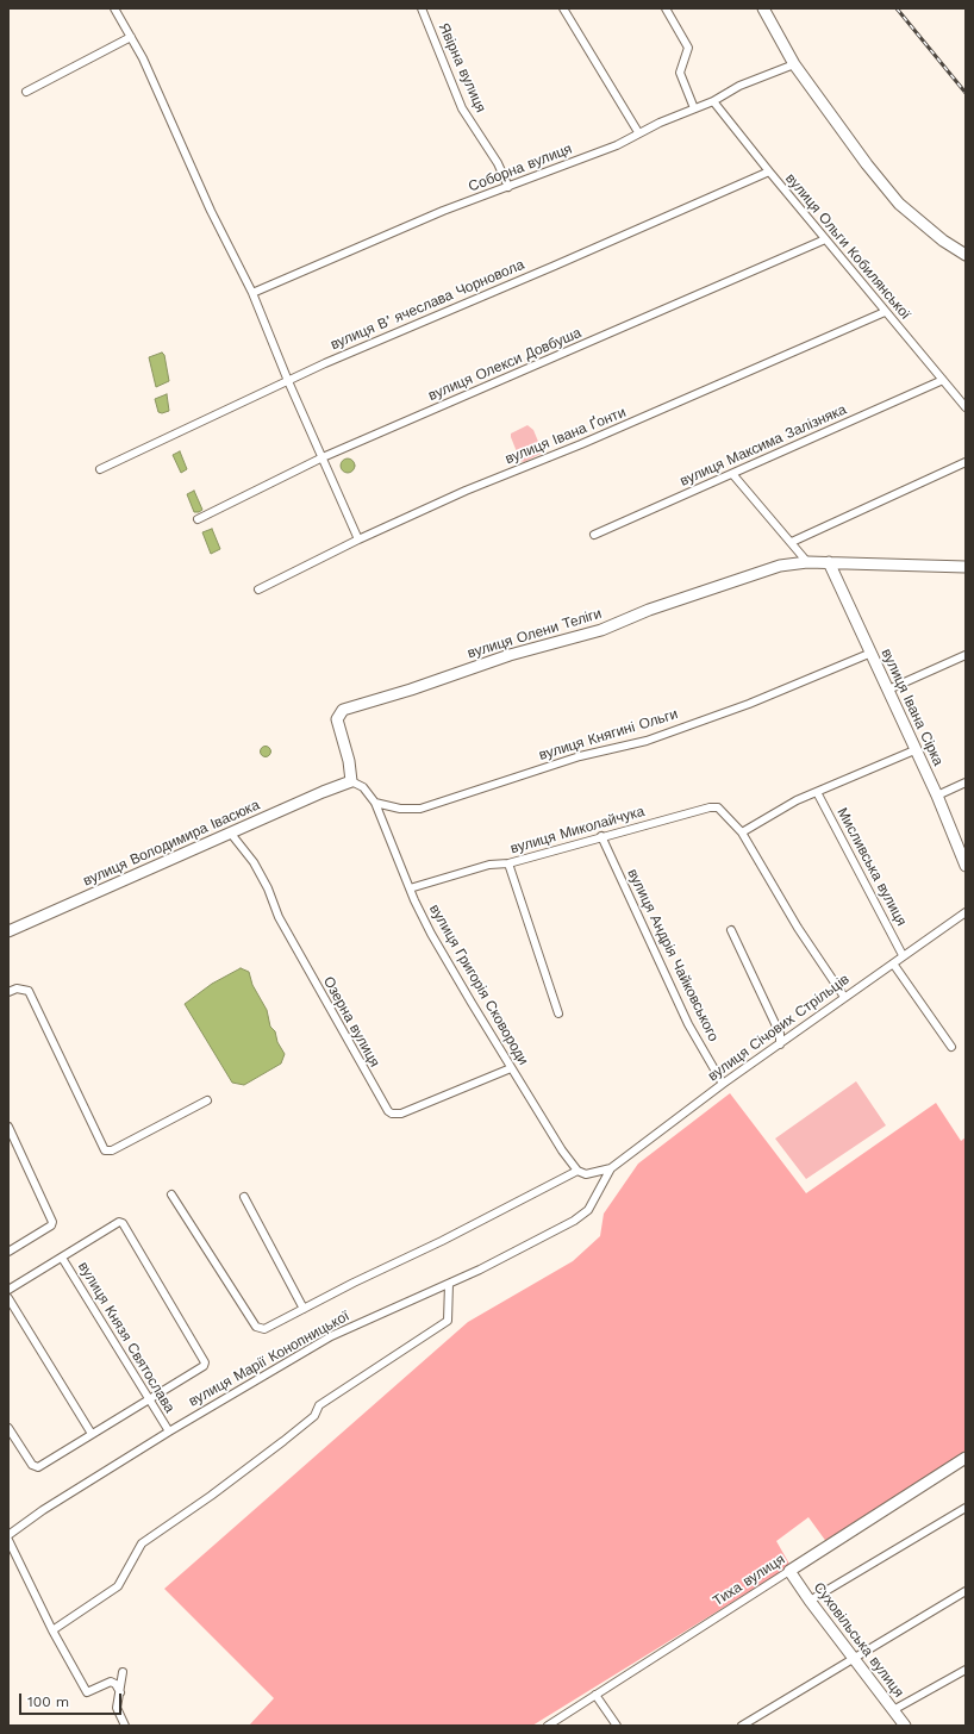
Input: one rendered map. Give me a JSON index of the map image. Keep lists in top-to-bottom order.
{
  "streets": {
    "street": [
      "Явірна вулиця",
      "Соборна вулиця",
      "вулиця Ольги Кобилянської",
      "вулиця Вʼячеслава Чорновола",
      "вулиця Олекси Довбуша",
      "вулиця Івана Ґонти",
      "вулиця Максима Залізняка",
      "вулиця Олени Теліги",
      "вулиця Івана Сірка",
      "вулиця Княгині Ольги",
      "вулиця Миколайчука",
      "вулиця Володимира Івасюка",
      "Мисливська вулиця",
      "вулиця Андрія Чайковського",
      "вулиця Григорія Сковороди",
      "Озерна вулиця",
      "вулиця Січових Стрільців",
      "вулиця Князя Святослава",
      "вулиця Марії Конопницької",
      "Тиха вулиця",
      "Суховільська вулиця"
    ]
  },
  "crossings": [
    ["Явірна вулиця", "Соборна вулиця"],
    ["Соборна вулиця", "вулиця Ольги Кобилянської"],
    ["вулиця Ольги Кобилянської", "вулиця Вʼячеслава Чорновола"],
    ["вулиця Ольги Кобилянської", "вулиця Олекси Довбуша"],
    ["вулиця Ольги Кобилянської", "вулиця Івана Ґонти"],
    ["вулиця Ольги Кобилянської", "вулиця Максима Залізняка"],
    ["вулиця Олени Теліги", "вулиця Івана Сірка"],
    ["вулиця Олени Теліги", "вулиця Володимира Івасюка"],
    ["вулиця Олени Теліги", "вулиця Григорія Сковороди"],
    ["вулиця Івана Сірка", "вулиця Княгині Ольги"],
    ["вулиця Княгині Ольги", "вулиця Григорія Сковороди"],
    ["вулиця Миколайчука", "вулиця Андрія Чайковського"],
    ["вулиця Миколайчука", "вулиця Григорія Сковороди"],
    ["вулиця Миколайчука", "вулиця Січових Стрільців"],
    ["вулиця Володимира Івасюка", "вулиця Григорія Сковороди"],
    ["вулиця Володимира Івасюка", "Озерна вулиця"],
    ["Мисливська вулиця", "вулиця Січових Стрільців"],
    ["вулиця Андрія Чайковського", "вулиця Січових Стрільців"],
    ["вулиця Григорія Сковороди", "Озерна вулиця"],
    ["вулиця Січових Стрільців", "вулиця Марії Конопницької"],
    ["вулиця Князя Святослава", "вулиця Марії Конопницької"],
    ["Тиха вулиця", "Суховільська вулиця"]
  ],
  "scale_bar": "100 m"
}
